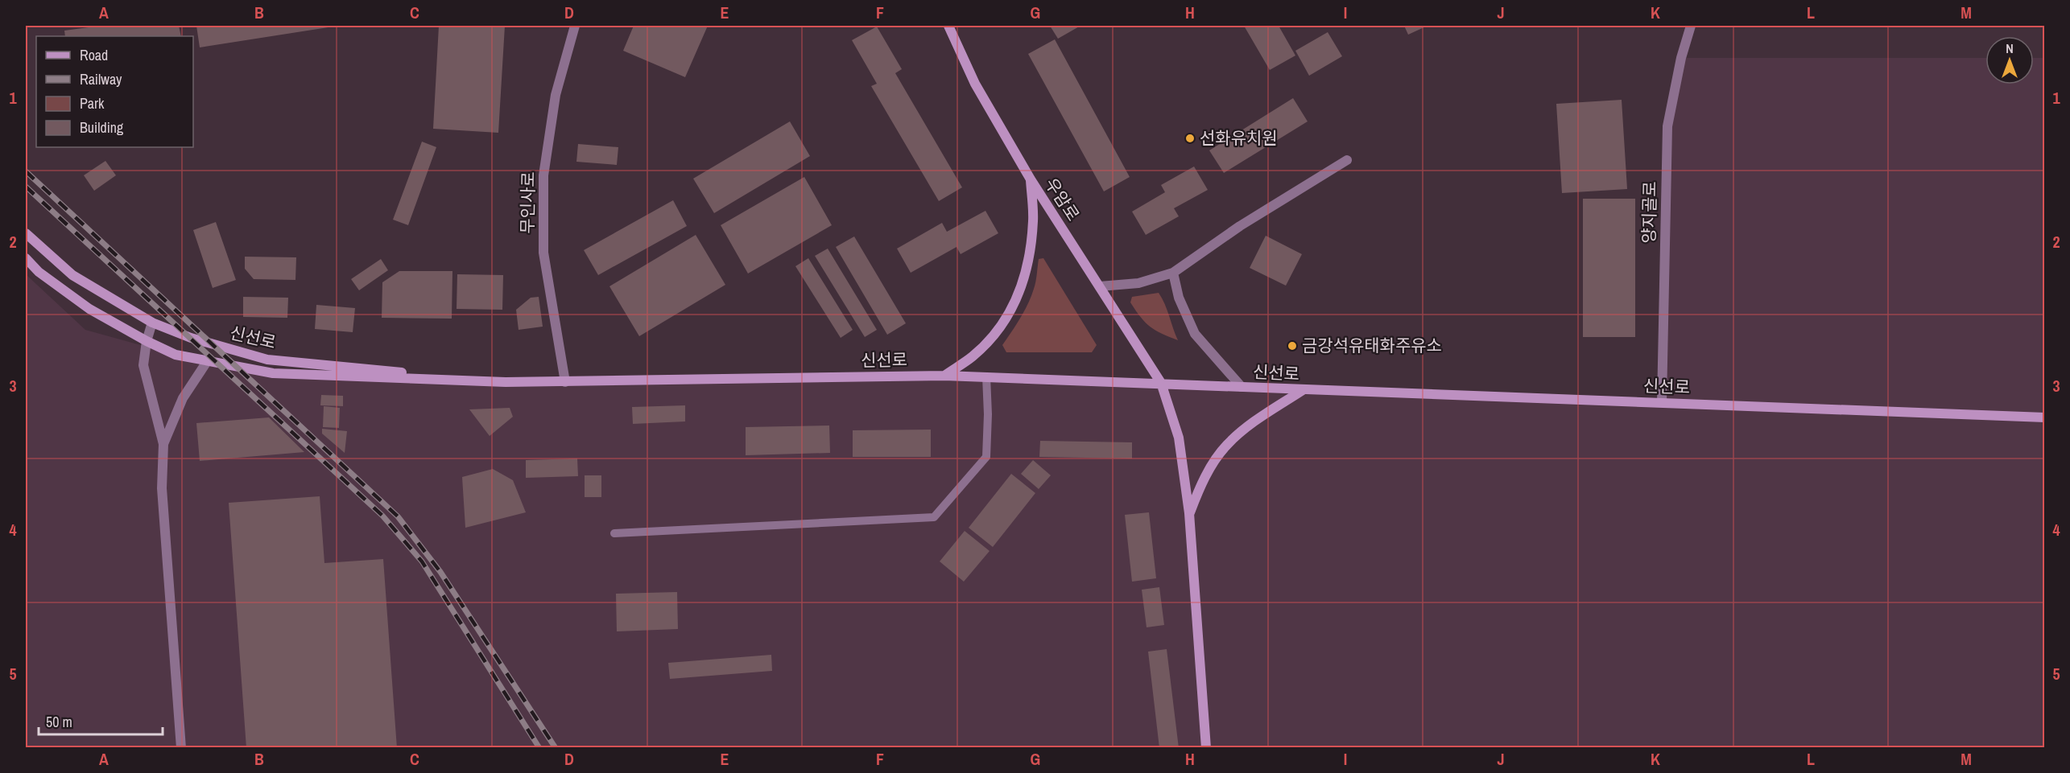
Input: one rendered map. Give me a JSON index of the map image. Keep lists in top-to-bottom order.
{
  "streets": {
    "main road": ["우암로", "신선로"],
    "street": ["무인사로", "양지골로"]
  },
  "crossings": [
    ["우암로", "신선로"],
    ["무인사로", "신선로"],
    ["양지골로", "신선로"]
  ],
  "places": ["선화유치원", "금강석유태화주유소"],
  "legend": [
    "Road",
    "Railway",
    "Park",
    "Building"
  ],
  "scale_bar": "50 m",
  "north": "top",
  "grid": {
    "columns": [
      "A",
      "B",
      "C",
      "D",
      "E",
      "F",
      "G",
      "H",
      "I",
      "J",
      "K",
      "L",
      "M"
    ],
    "rows": [
      "1",
      "2",
      "3",
      "4",
      "5"
    ]
  }
}
